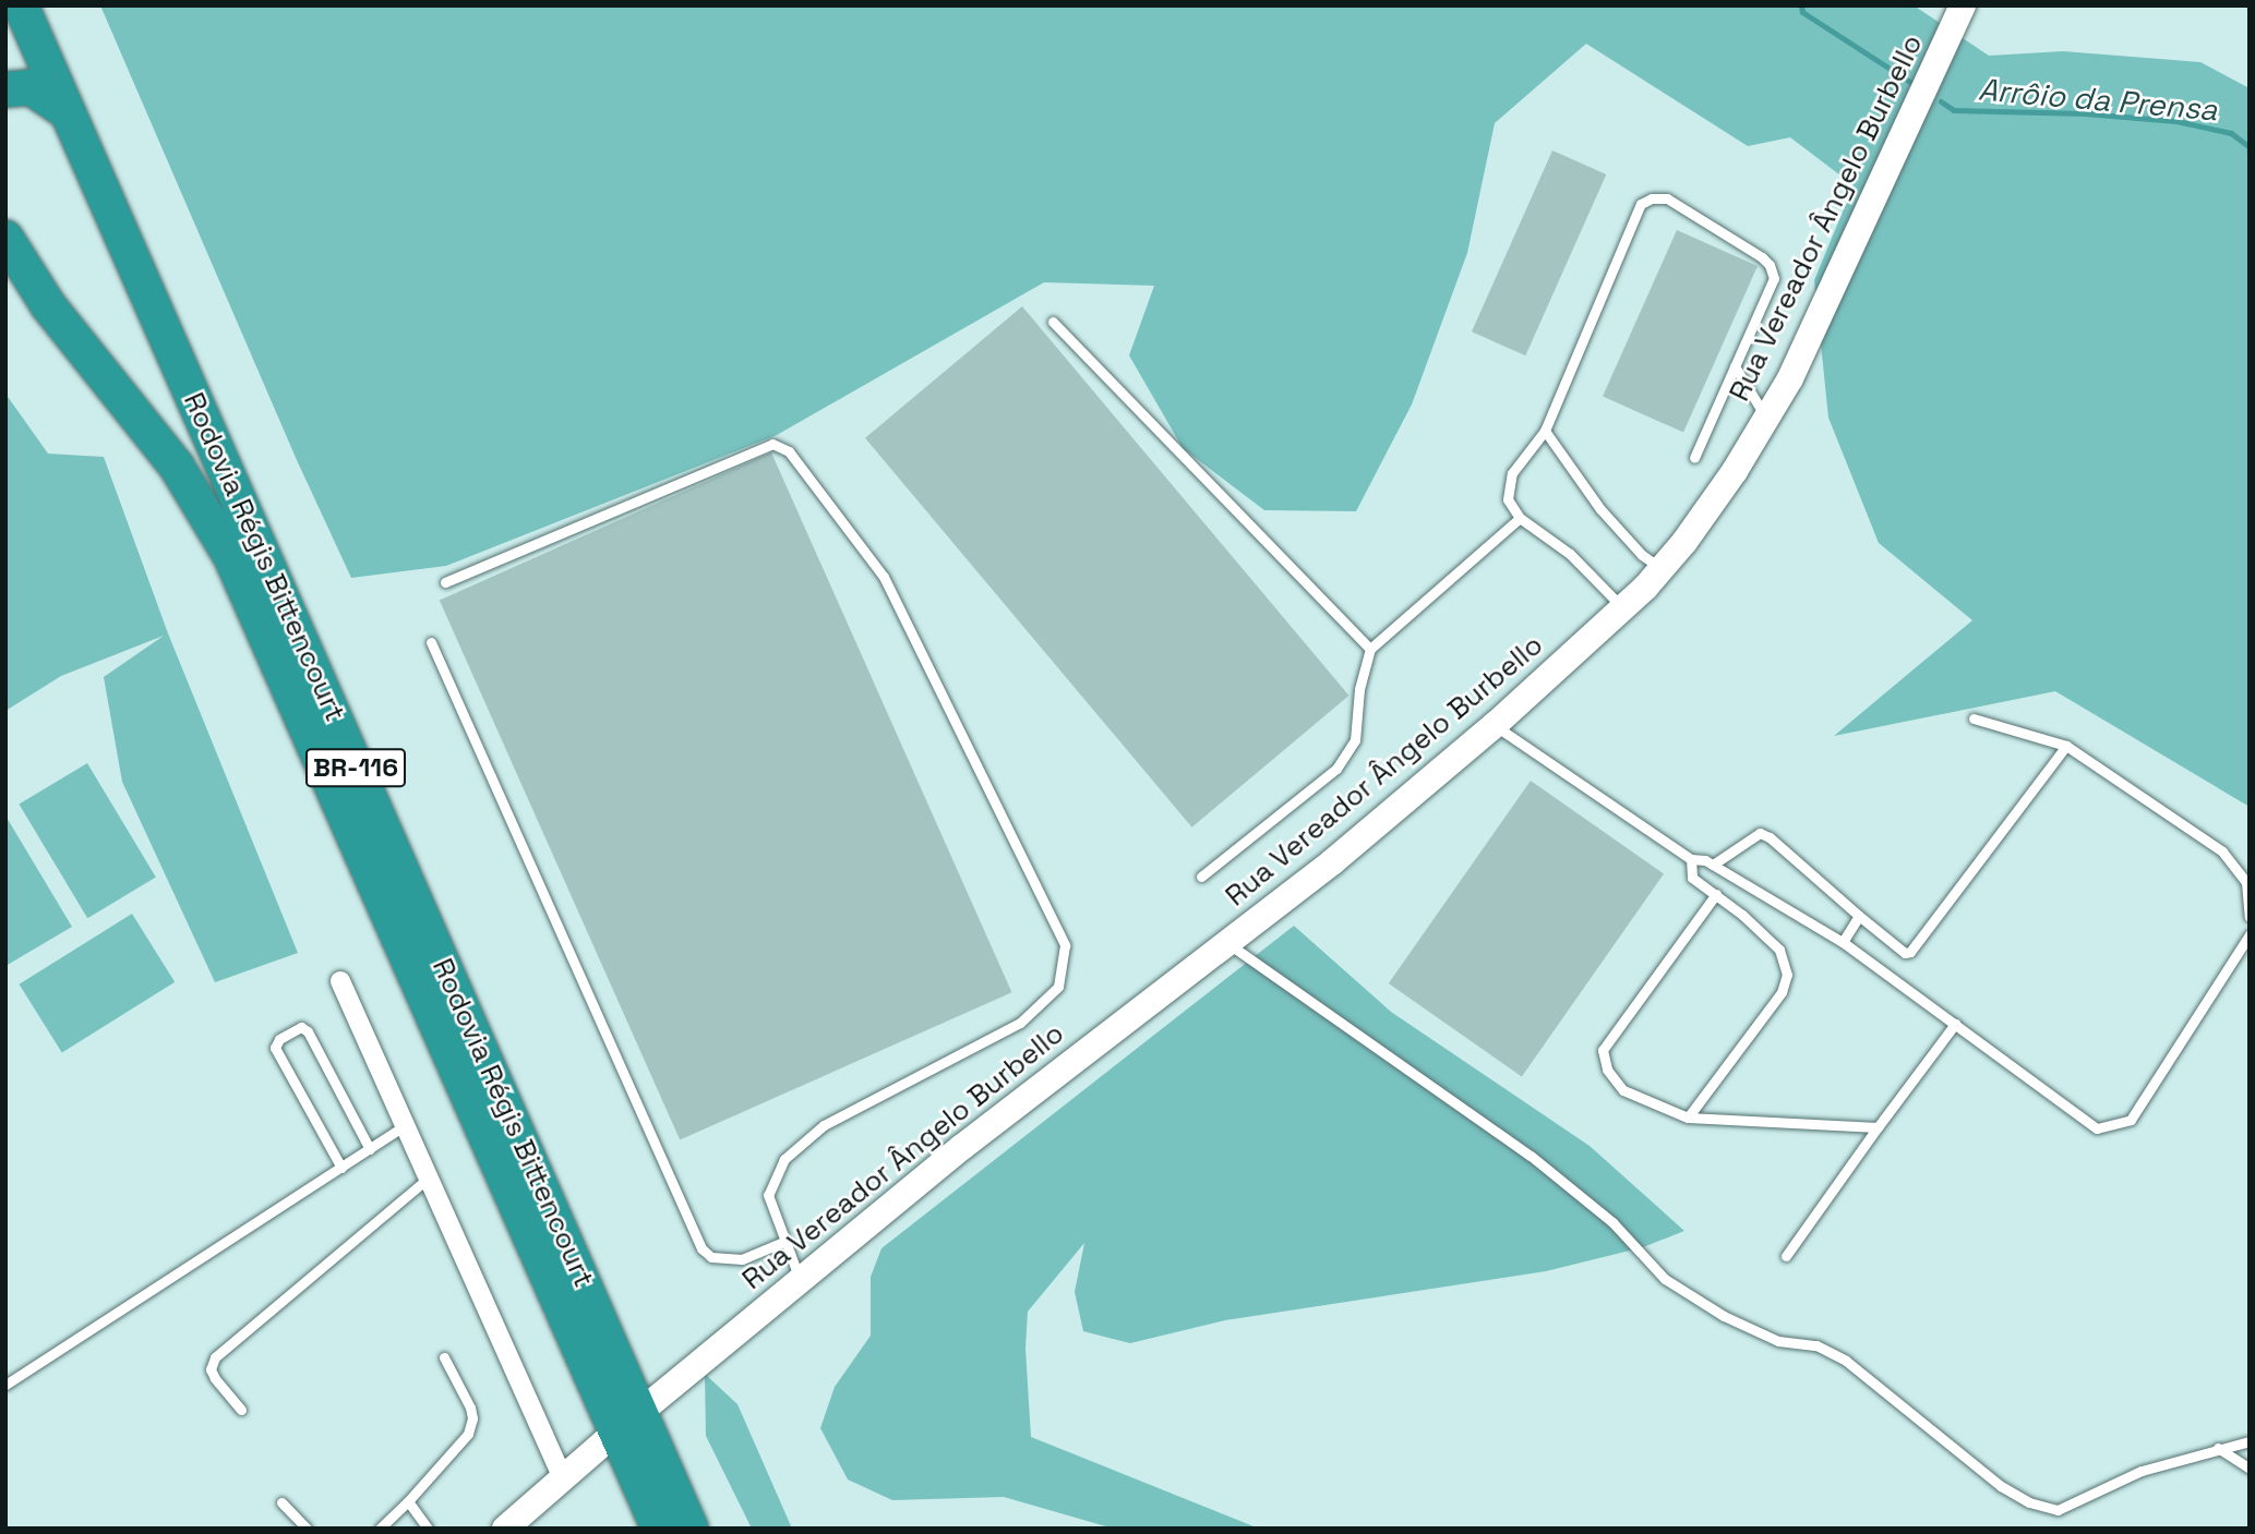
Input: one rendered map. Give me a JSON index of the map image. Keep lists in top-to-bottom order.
{
  "streets": {
    "highway": ["Rodovia Régis Bittencourt", "BR-116"],
    "main road": ["Rua Vereador Ângelo Burbello"]
  },
  "crossings": [
    ["Rua Vereador Ângelo Burbello", "Rodovia Régis Bittencourt"]
  ],
  "water": ["Arrôio da Prensa"]
}
